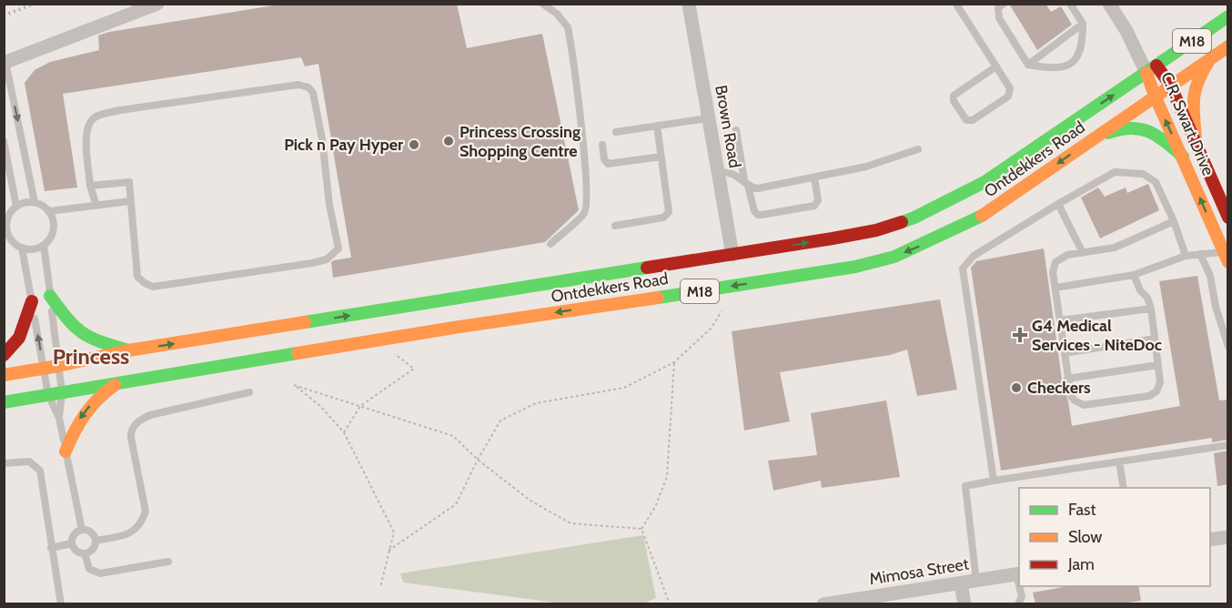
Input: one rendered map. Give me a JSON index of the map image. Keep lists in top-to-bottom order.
{
  "streets": {
    "main road": ["M18", "C.R. Swart Drive", "Ontdekkers Road"],
    "street": ["Brown Road", "Mimosa Street"]
  },
  "crossings": [
    ["C.R. Swart Drive", "Ontdekkers Road"],
    ["Brown Road", "Ontdekkers Road"]
  ],
  "one_way": ["C.R. Swart Drive"],
  "districts": ["Princess"],
  "places": {
    "other": ["Princess Crossing Shopping Centre", "Pick n Pay Hyper", "Checkers"],
    "health": ["G4 Medical Services - NiteDoc"]
  },
  "legend": ["Fast", "Slow", "Jam"]
}
